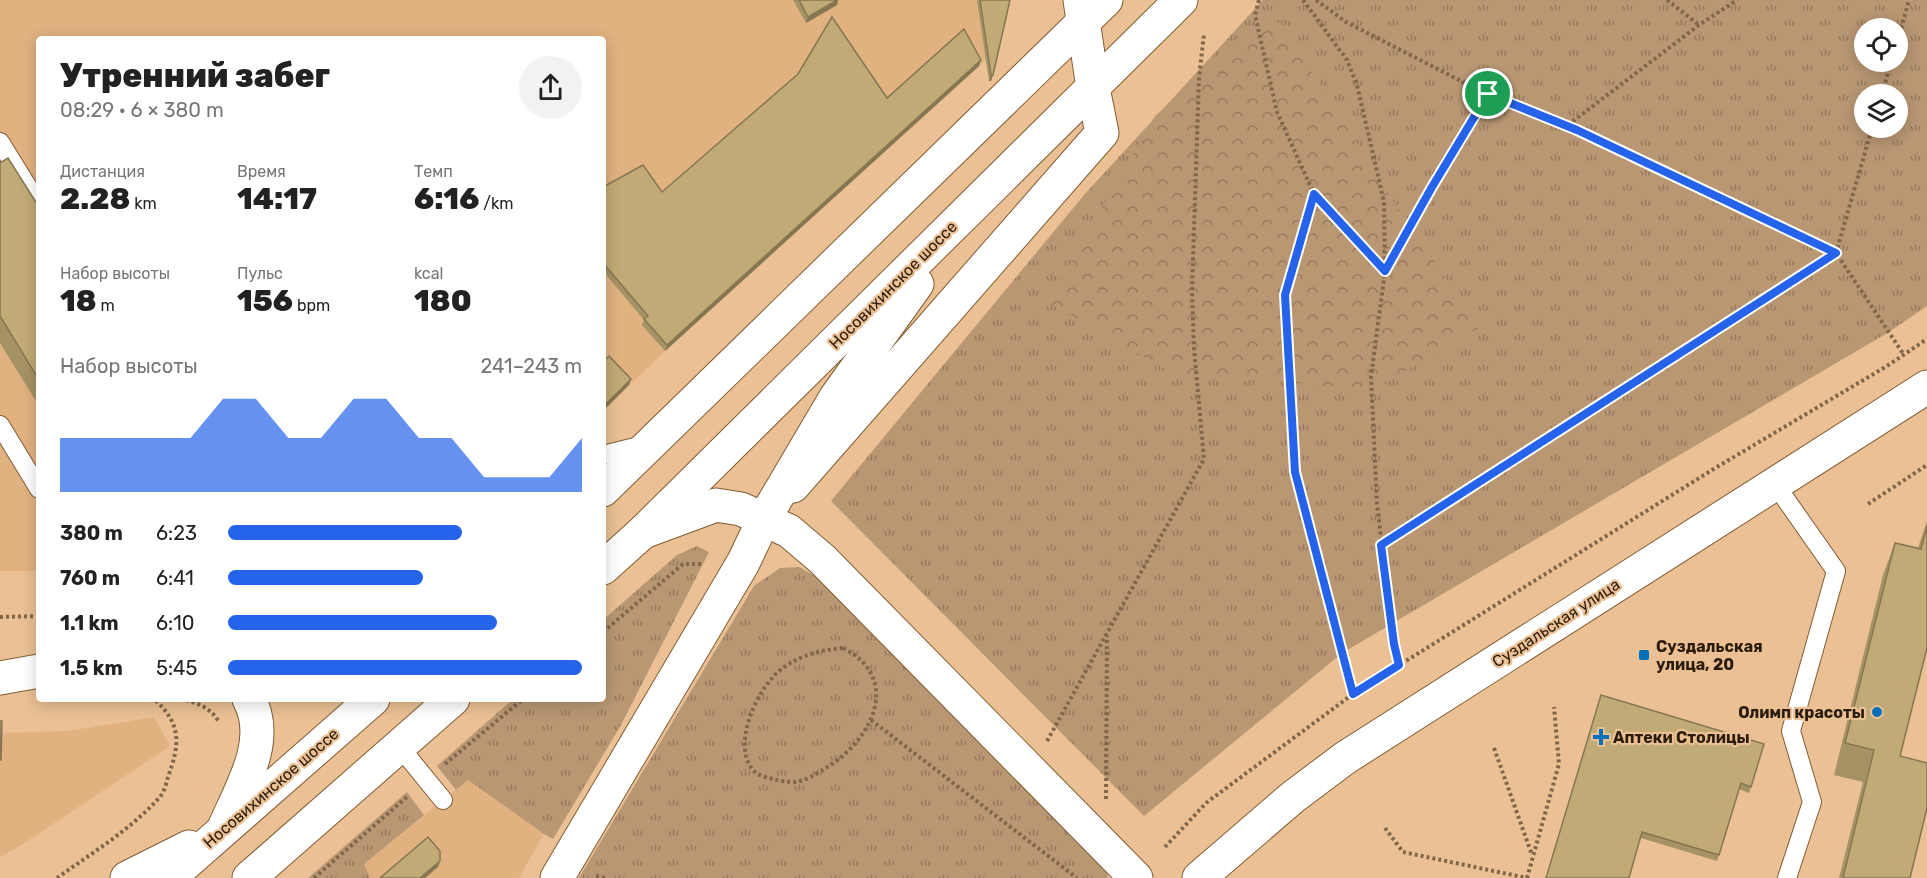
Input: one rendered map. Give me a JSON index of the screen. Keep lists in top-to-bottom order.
{
  "streets": {
    "main road": ["Носовихинское шоссе", "Суздальская улица"]
  },
  "places": {
    "transit": ["Суздальская улица, 20"],
    "other": ["Олимп красоты"],
    "health": ["Аптеки Столицы"]
  },
  "page": {
    "heading": ["Утренний забег", "08:29 · 6 × 380 m"],
    "stats": [
      ["Дистанция", "2.28 km"],
      ["Время", "14:17"],
      ["Темп", "6:16 /km"],
      ["Набор высоты", "18 m"],
      ["Пульс", "156 bpm"],
      ["kcal", "180"]
    ],
    "chart": ["Набор высоты", "241–243 m"],
    "list": [
      {
        "name": "380 m",
        "note": "6:23"
      },
      {
        "name": "760 m",
        "note": "6:41"
      },
      {
        "name": "1.1 km",
        "note": "6:10"
      },
      {
        "name": "1.5 km",
        "note": "5:45"
      }
    ]
  }
}
